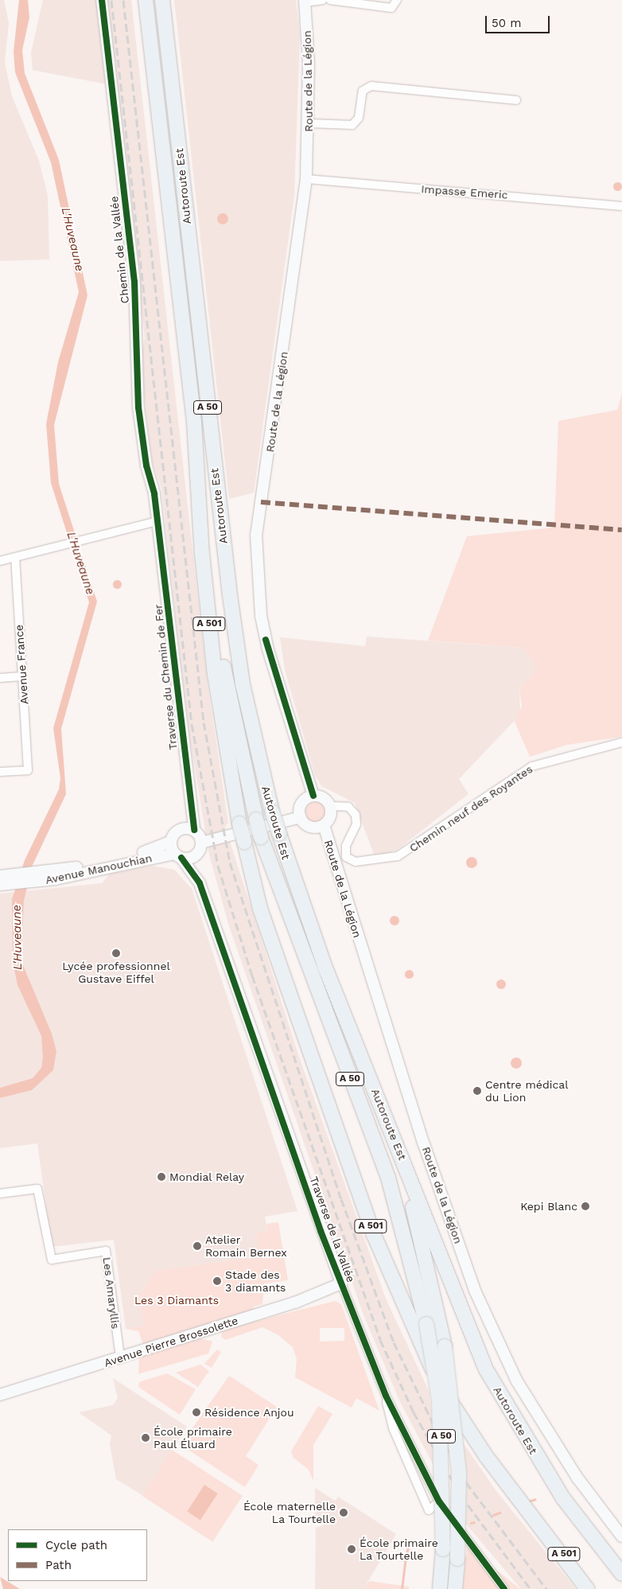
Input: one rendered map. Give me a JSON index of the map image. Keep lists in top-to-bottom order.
{
  "streets": {
    "highway": ["Autoroute Est", "A 50", "A 501"],
    "main road": [
      "Route de la Légion",
      "Chemin de la Vallée",
      "Traverse du Chemin de Fer",
      "Avenue Manouchian",
      "Traverse de la Vallée",
      "Avenue Pierre Brossolette"
    ],
    "street": [
      "Impasse Emeric",
      "Avenue France",
      "Chemin neuf des Royantes",
      "Les Amaryllis"
    ]
  },
  "crossings": [
    ["Route de la Légion", "Impasse Emeric"],
    ["Route de la Légion", "Chemin neuf des Royantes"],
    ["Autoroute Est", "A 50"],
    ["Autoroute Est", "A 501"],
    ["Chemin de la Vallée", "Traverse du Chemin de Fer"],
    ["Traverse du Chemin de Fer", "Avenue Manouchian"],
    ["Traverse du Chemin de Fer", "Traverse de la Vallée"],
    ["Avenue Manouchian", "Traverse de la Vallée"],
    ["Traverse de la Vallée", "Avenue Pierre Brossolette"],
    ["Les Amaryllis", "Avenue Pierre Brossolette"]
  ],
  "water": ["L'Huveaune"],
  "parks": ["Les 3 Diamants"],
  "places": [
    "Lycée professionnel Gustave Eiffel",
    "Centre médical du Lion",
    "Mondial Relay",
    "Kepi Blanc",
    "Atelier Romain Bernex",
    "Stade des 3 diamants",
    "Résidence Anjou",
    "École primaire Paul Éluard",
    "École maternelle La Tourtelle",
    "École primaire La Tourtelle"
  ],
  "legend": ["Cycle path", "Path"],
  "scale_bar": "50 m"
}
